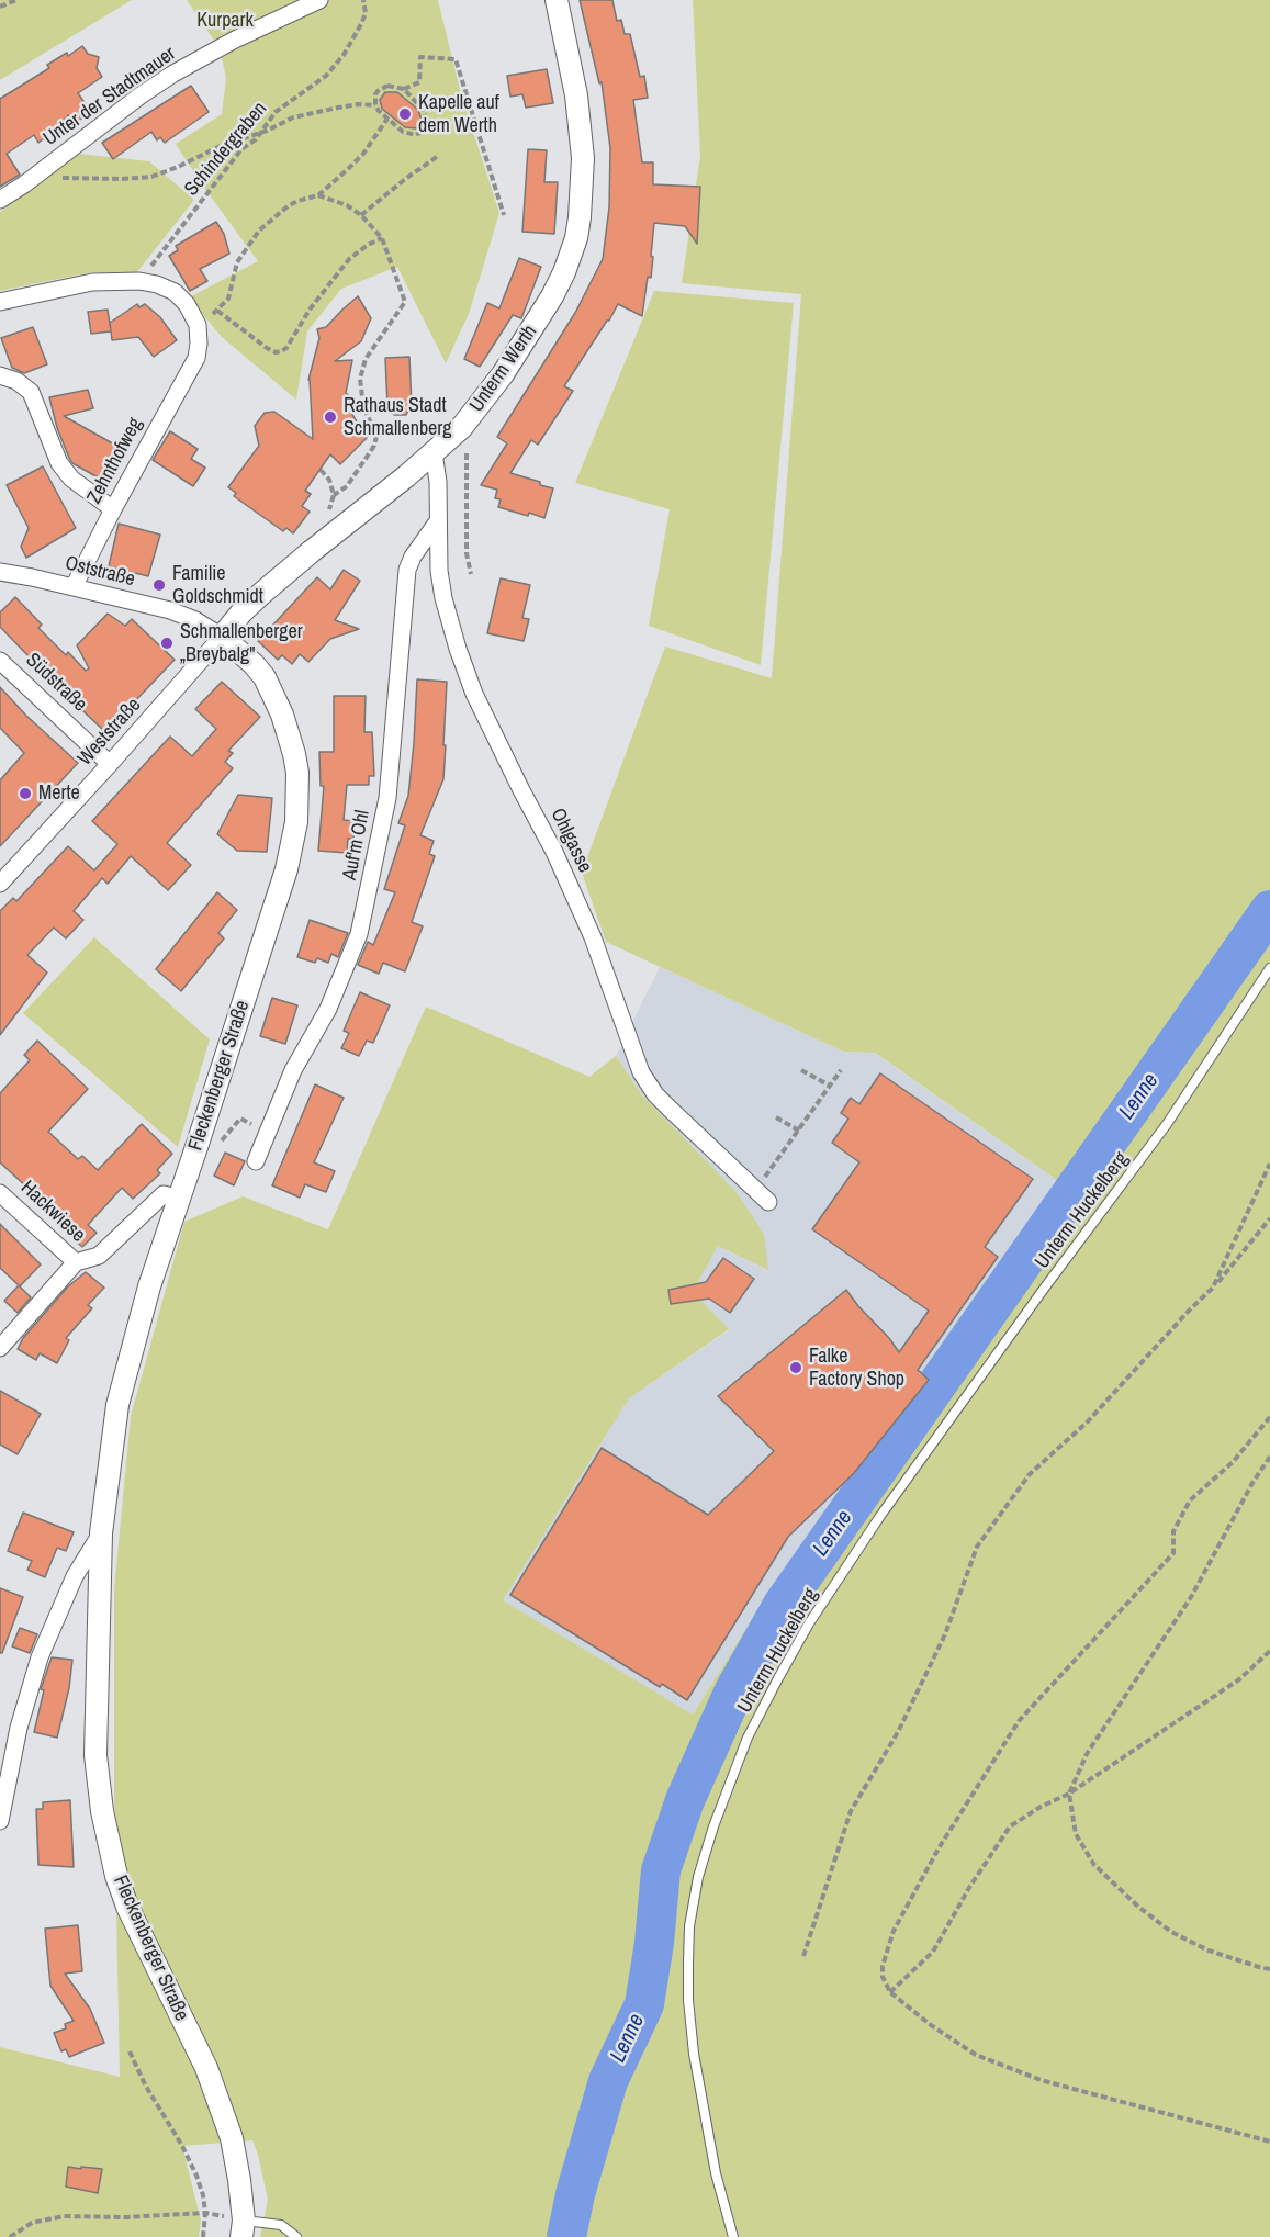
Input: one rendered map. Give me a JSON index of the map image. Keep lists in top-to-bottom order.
{
  "streets": {
    "street": [
      "Unter der Stadtmauer",
      "Unterm Werth",
      "Zehnthofweg",
      "Oststraße",
      "Südstraße",
      "Weststraße",
      "Ohlgasse",
      "Auf'm Ohl",
      "Fleckenberger Straße",
      "Hackwiese"
    ],
    "lane": ["Unterm Huckelberg"],
    "path": ["Schindergraben"]
  },
  "crossings": [
    ["Unterm Werth", "Oststraße"],
    ["Unterm Werth", "Weststraße"],
    ["Unterm Werth", "Ohlgasse"],
    ["Unterm Werth", "Fleckenberger Straße"],
    ["Zehnthofweg", "Oststraße"],
    ["Oststraße", "Weststraße"],
    ["Oststraße", "Fleckenberger Straße"],
    ["Südstraße", "Weststraße"],
    ["Weststraße", "Fleckenberger Straße"],
    ["Ohlgasse", "Auf'm Ohl"]
  ],
  "water": ["Lenne"],
  "parks": ["Kurpark"],
  "places": [
    "Kapelle auf dem Werth",
    "Rathaus Stadt Schmallenberg",
    "Familie Goldschmidt",
    "Schmallenberger „Breybalg\"",
    "Merte",
    "Falke Factory Shop"
  ]
}
